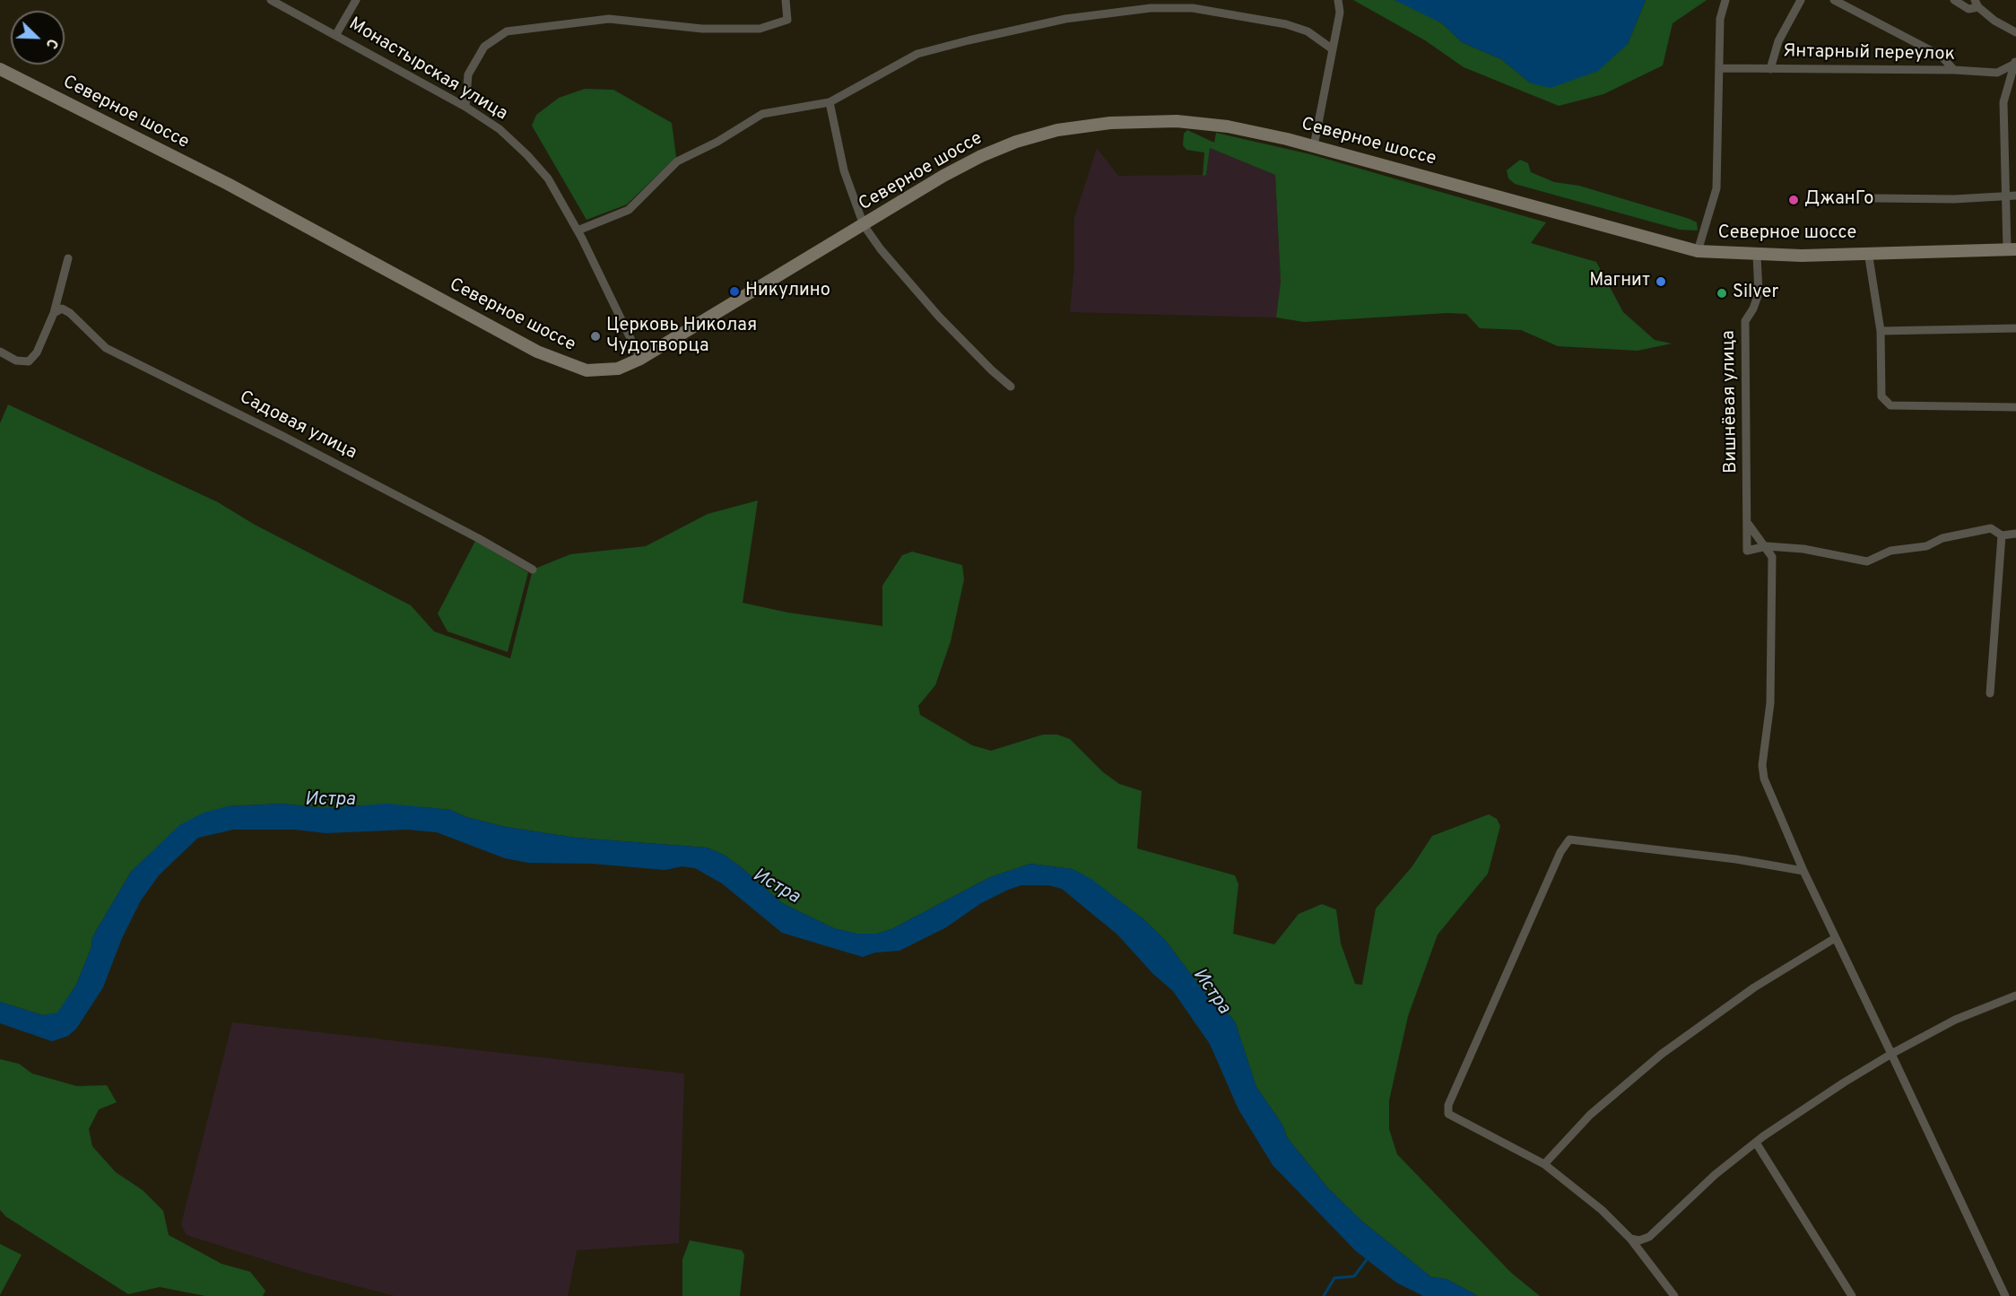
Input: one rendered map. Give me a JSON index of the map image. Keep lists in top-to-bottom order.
{
  "streets": {
    "main road": ["Северное шоссе"],
    "street": [
      "Янтарный переулок",
      "Монастырская улица",
      "Вишнёвая улица",
      "Садовая улица"
    ]
  },
  "crossings": [
    ["Монастырская улица", "Северное шоссе"],
    ["Северное шоссе", "Вишнёвая улица"]
  ],
  "water": ["Истра"],
  "places": [
    "ДжанГо",
    "Магнит",
    "Никулино",
    "Silver",
    "Церковь Николая Чудотворца"
  ],
  "north": "bottom right"
}
